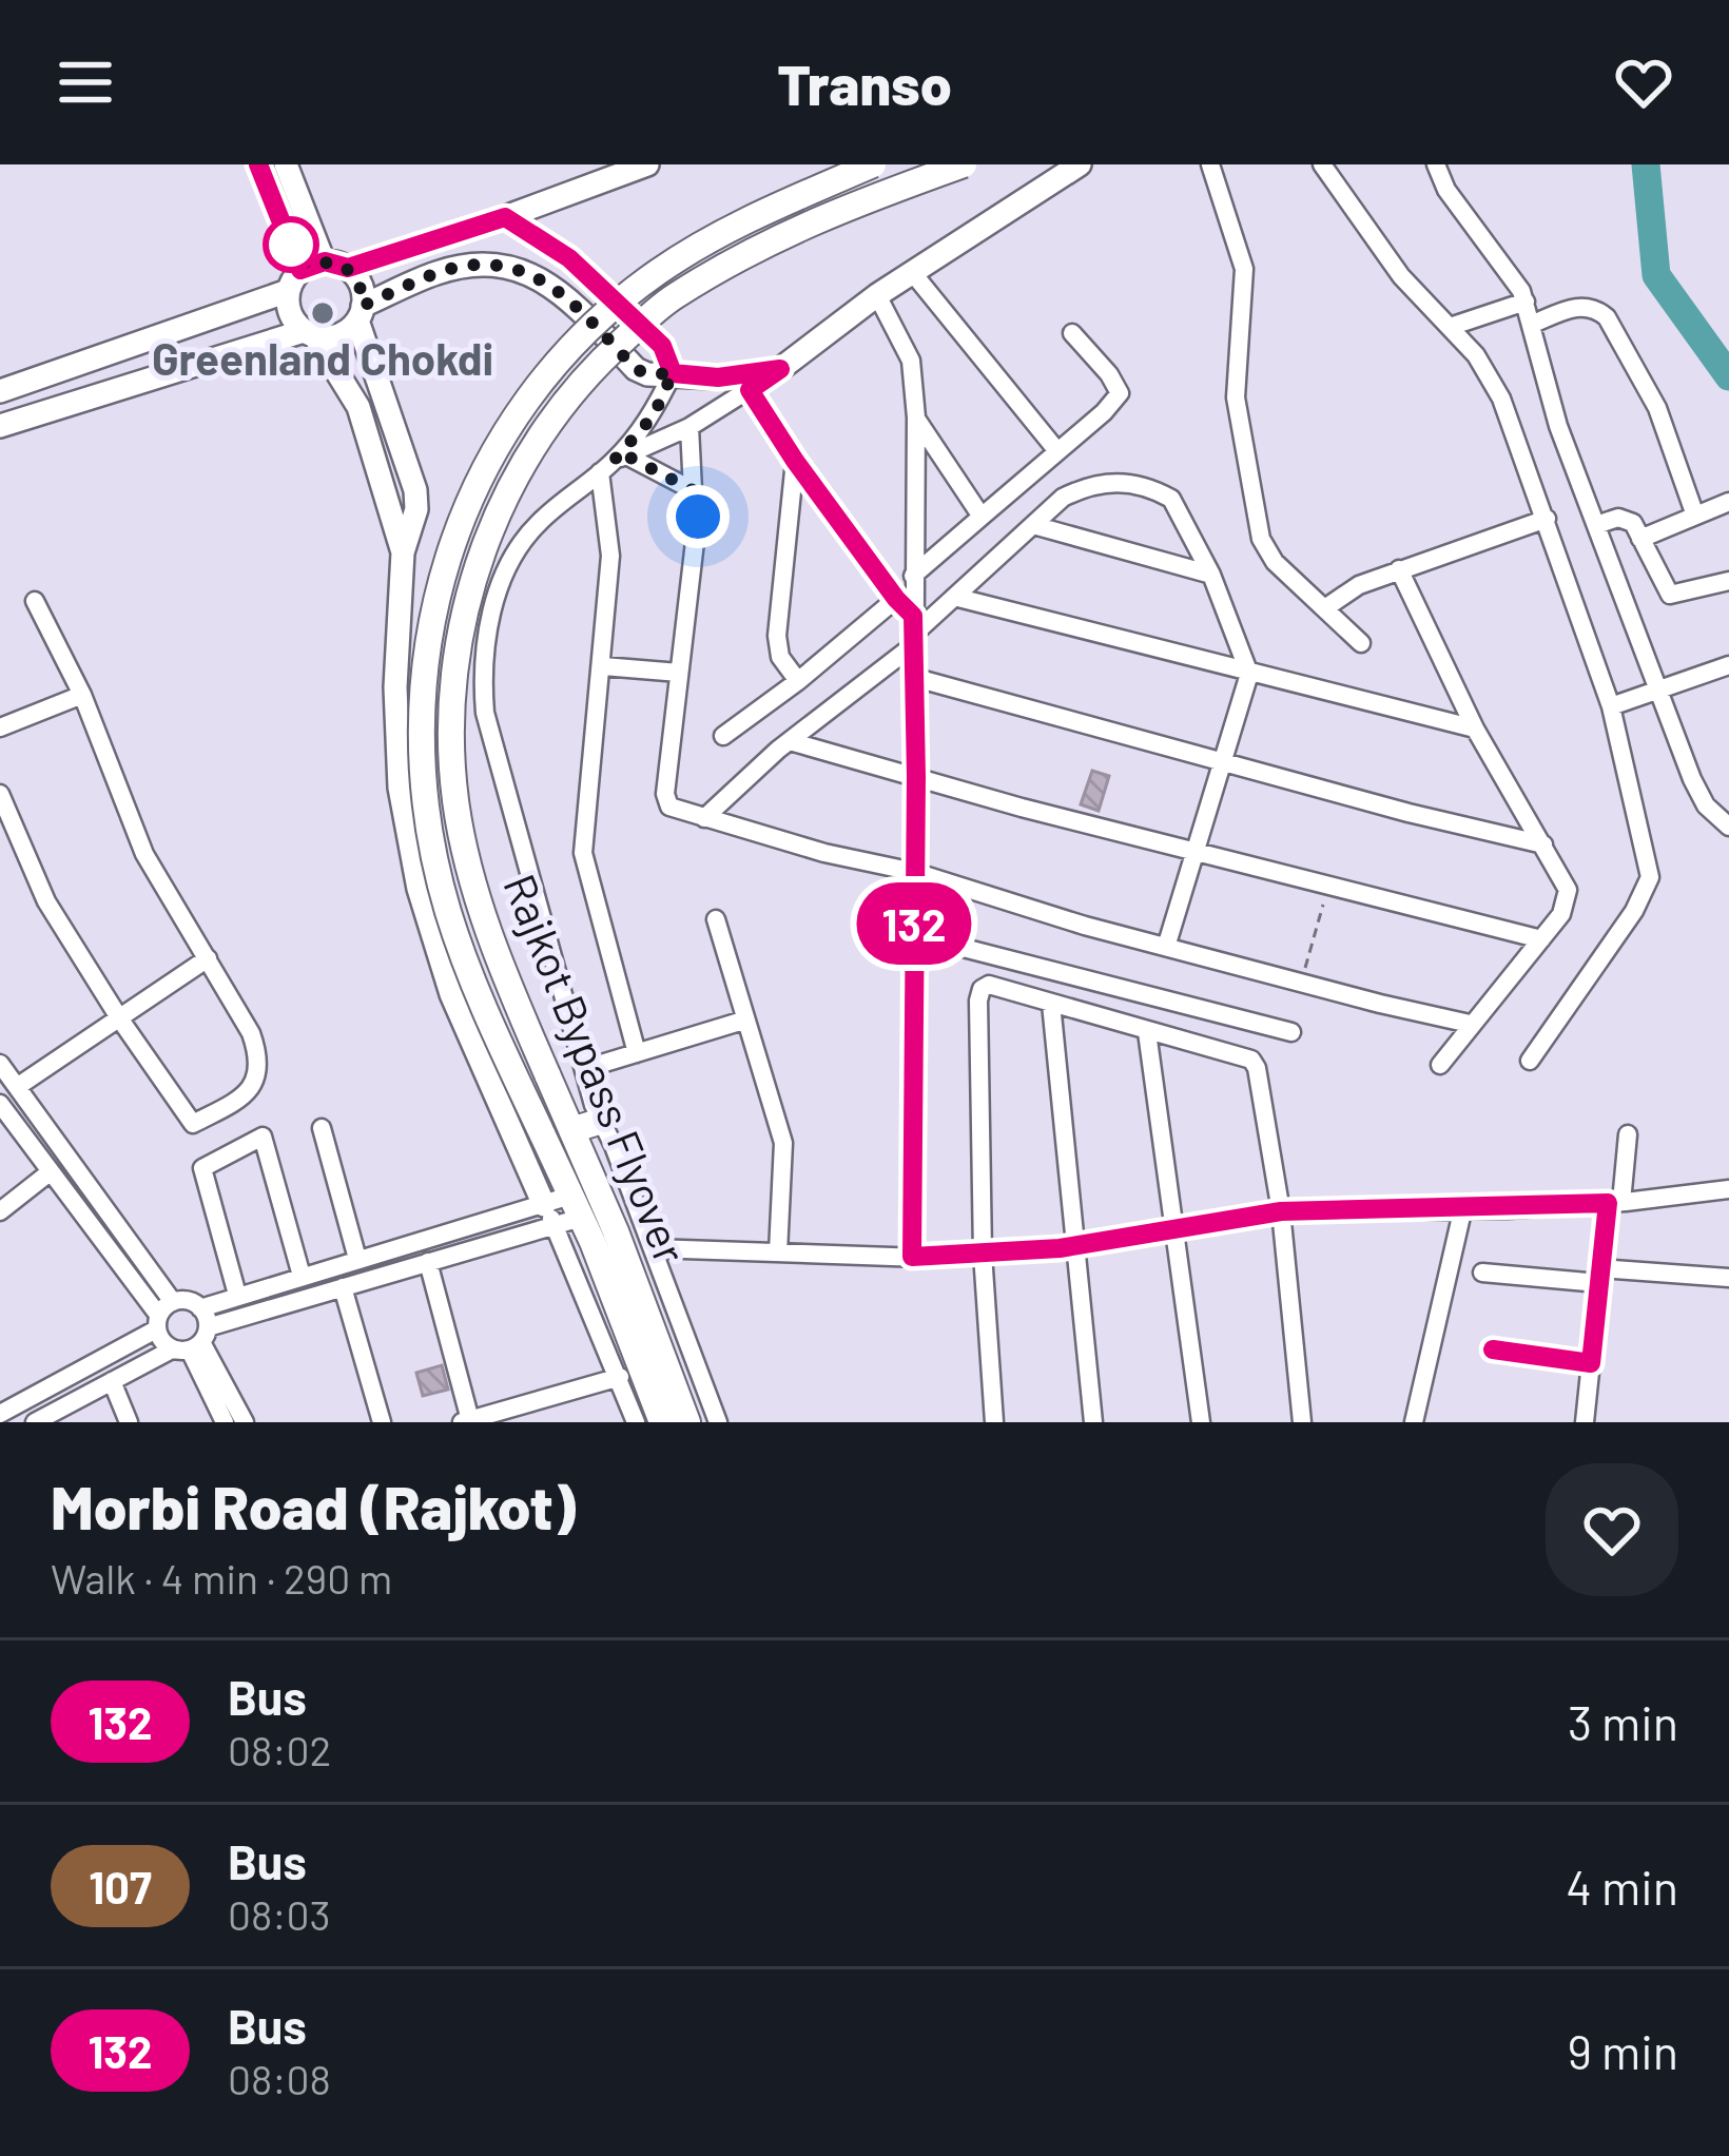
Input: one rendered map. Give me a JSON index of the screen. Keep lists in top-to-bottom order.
{
  "streets": {
    "highway": ["Rajkot Bypass Flyover"]
  },
  "places": ["Greenland Chokdi"],
  "lines": ["bus line 132"],
  "page": {
    "header": "Transo",
    "on_map": "132",
    "heading": ["Morbi Road (Rajkot)", "Walk · 4 min · 290 m"],
    "list": [
      {
        "mark": "132",
        "name": "Bus",
        "note": "08:02",
        "value": "3 min"
      },
      {
        "mark": "107",
        "name": "Bus",
        "note": "08:03",
        "value": "4 min"
      },
      {
        "mark": "132",
        "name": "Bus",
        "note": "08:08",
        "value": "9 min"
      }
    ]
  }
}
